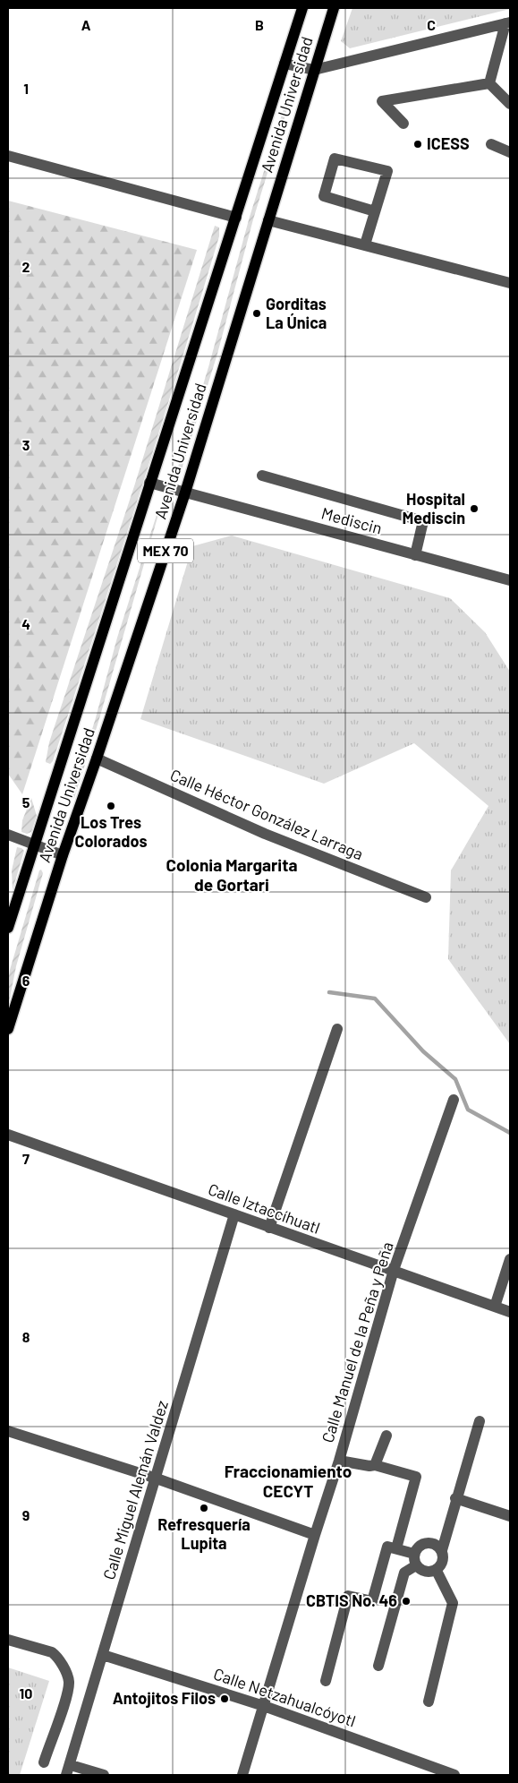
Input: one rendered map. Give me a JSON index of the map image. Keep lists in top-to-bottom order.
{
  "streets": {
    "main road": ["Avenida Universidad", "MEX 70"],
    "street": [
      "Mediscin",
      "Calle Héctor González Larraga",
      "Calle Iztaccíhuatl",
      "Calle Manuel de la Peña y Peña",
      "Calle Miguel Alemán Valdez",
      "Calle Netzahualcóyotl"
    ]
  },
  "crossings": [
    ["Avenida Universidad", "Mediscin"],
    ["Avenida Universidad", "Calle Héctor González Larraga"],
    ["Calle Iztaccíhuatl", "Calle Manuel de la Peña y Peña"],
    ["Calle Iztaccíhuatl", "Calle Miguel Alemán Valdez"],
    ["Calle Manuel de la Peña y Peña", "Calle Netzahualcóyotl"],
    ["Calle Miguel Alemán Valdez", "Calle Netzahualcóyotl"]
  ],
  "districts": ["Colonia Margarita de Gortari", "Fraccionamiento CECYT"],
  "places": [
    "ICESS",
    "Gorditas La Única",
    "Hospital Mediscin",
    "Los Tres Colorados",
    "Refresquería Lupita",
    "CBTIS No. 46",
    "Antojitos Filos"
  ],
  "grid": {
    "columns": ["A", "B", "C"],
    "rows": [
      "1",
      "2",
      "3",
      "4",
      "5",
      "6",
      "7",
      "8",
      "9",
      "10"
    ]
  }
}
